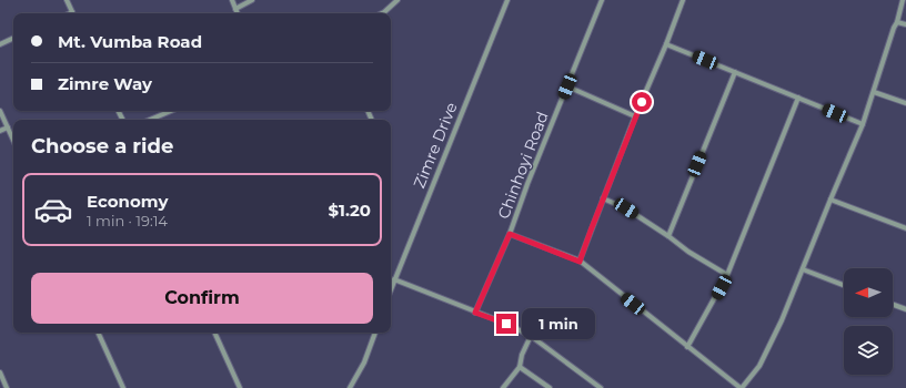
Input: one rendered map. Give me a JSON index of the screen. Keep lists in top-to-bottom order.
{
  "streets": {
    "street": ["Zimre Drive", "Chinhoyi Road"]
  },
  "north": "left",
  "page": {
    "banner": ["Mt. Vumba Road", "Zimre Way"],
    "heading": "Choose a ride",
    "list": [
      {
        "name": "Economy",
        "note": "1 min · 19:14",
        "value": "$1.20"
      }
    ],
    "buttons": "Confirm",
    "bubble": "1 min"
  }
}
